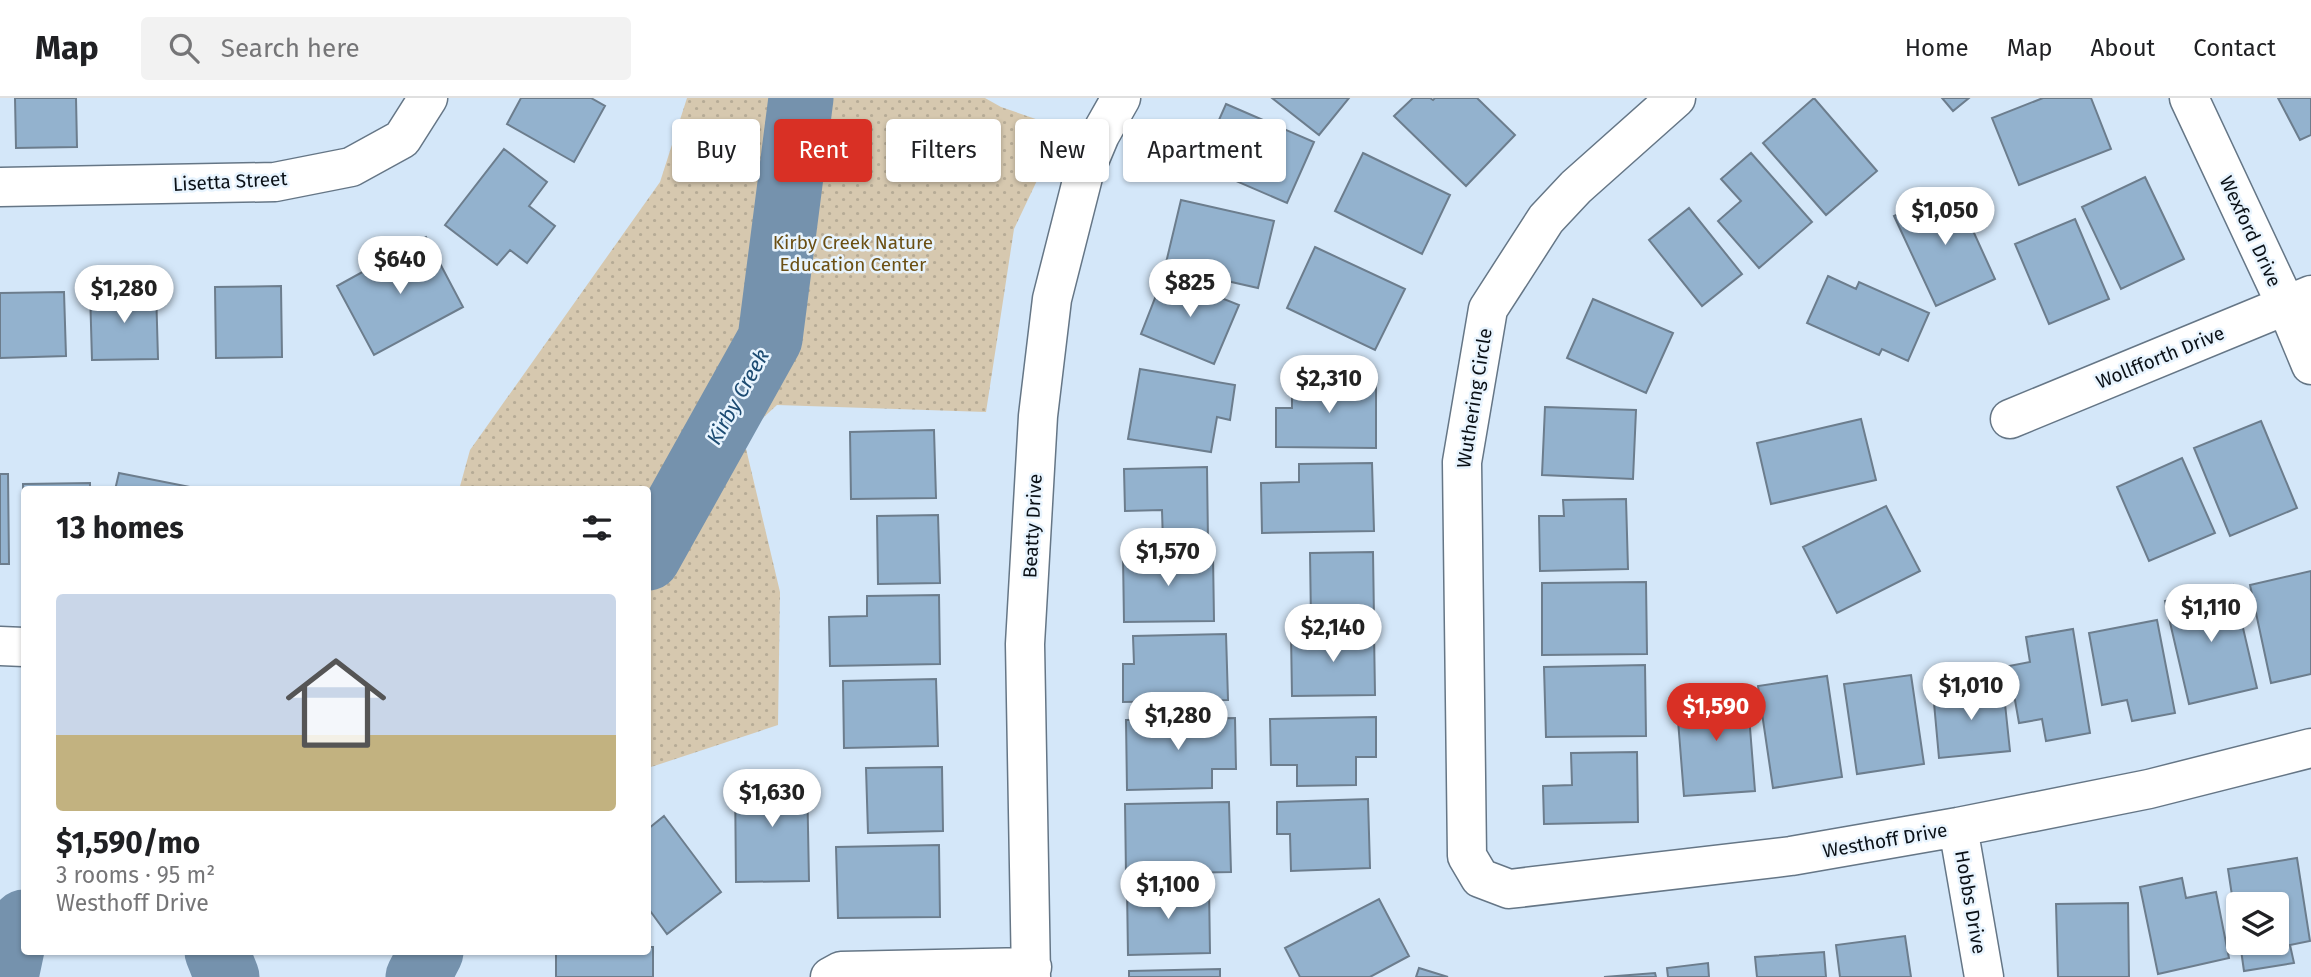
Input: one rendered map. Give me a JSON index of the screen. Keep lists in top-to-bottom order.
{
  "streets": {
    "street": [
      "Lisetta Street",
      "Wexford Drive",
      "Wollfforth Drive",
      "Wuthering Circle",
      "Beatty Drive",
      "Westhoff Drive",
      "Hobbs Drive"
    ]
  },
  "crossings": [
    ["Wexford Drive", "Wollfforth Drive"],
    ["Wuthering Circle", "Westhoff Drive"],
    ["Westhoff Drive", "Hobbs Drive"]
  ],
  "water": ["Kirby Creek"],
  "parks": ["Kirby Creek Nature Education Center"],
  "page": {
    "header": "Map",
    "search": "Search here",
    "nav": [
      "Home",
      "Map",
      "About",
      "Contact"
    ],
    "chip": [
      "Buy",
      "Rent",
      "Filters",
      "New",
      "Apartment"
    ],
    "price": [
      "$1,050",
      "$640",
      "$825",
      "$1,280",
      "$2,310",
      "$1,570",
      "$1,110",
      "$2,140",
      "$1,010",
      "$1,590",
      "$1,280",
      "$1,630",
      "$1,100"
    ],
    "heading": "13 homes",
    "list": [
      {
        "name": "$1,590/mo",
        "note": "3 rooms · 95 m² · Westhoff Drive"
      }
    ]
  }
}
